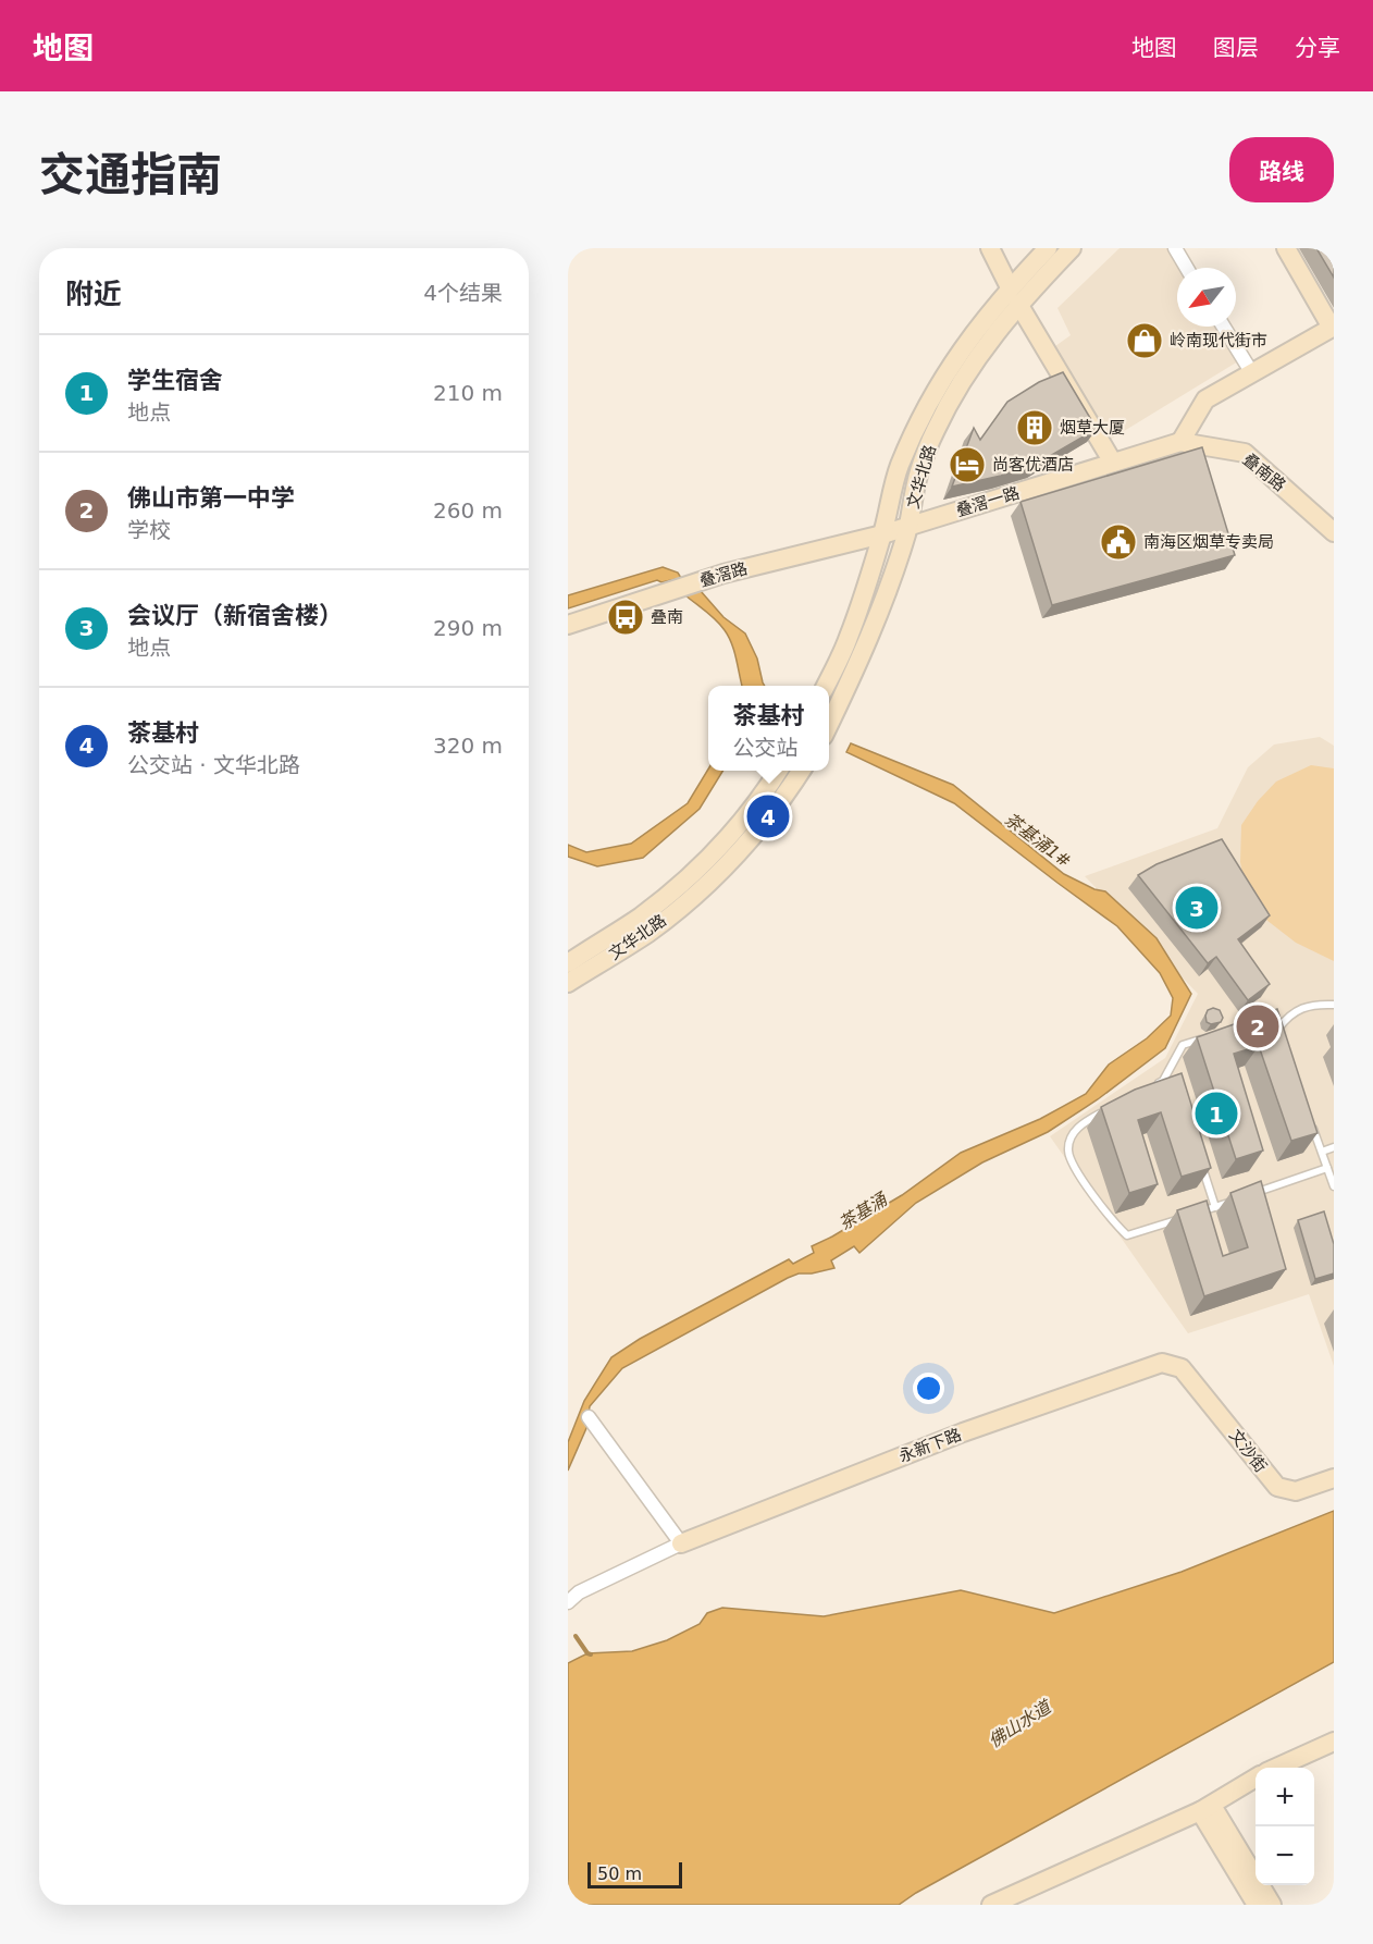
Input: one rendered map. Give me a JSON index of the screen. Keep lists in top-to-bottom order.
{
  "streets": {
    "street": [
      "叠南路",
      "文华北路",
      "叠滘一路",
      "叠滘路",
      "永新下路",
      "文沙街"
    ]
  },
  "crossings": [
    ["叠南路", "叠滘一路"],
    ["文华北路", "叠滘一路"],
    ["文华北路", "叠滘路"],
    ["叠滘一路", "叠滘路"],
    ["永新下路", "文沙街"]
  ],
  "water": ["茶基涌1#", "茶基涌", "佛山水道"],
  "places": {
    "shop": ["岭南现代街市"],
    "building": ["烟草大厦"],
    "hotel": ["尚客优酒店"],
    "public building": ["南海区烟草专卖局"],
    "bus stop": ["叠南"]
  },
  "scale_bar": "50 m",
  "north": "bottom left",
  "page": {
    "header": "地图",
    "nav": ["地图", "图层", "分享"],
    "title": "交通指南",
    "buttons": "路线",
    "heading": ["附近", "4个结果"],
    "list": [
      {
        "mark": "1",
        "name": "学生宿舍",
        "note": "地点",
        "value": "210 m"
      },
      {
        "mark": "2",
        "name": "佛山市第一中学",
        "note": "学校",
        "value": "260 m"
      },
      {
        "mark": "3",
        "name": "会议厅（新宿舍楼）",
        "note": "地点",
        "value": "290 m"
      },
      {
        "mark": "4",
        "name": "茶基村",
        "note": "公交站 · 文华北路",
        "value": "320 m"
      }
    ],
    "popup": ["茶基村", "公交站"],
    "pins": [
      "4",
      "3",
      "2",
      "1"
    ],
    "map_buttons": ["+", "−"],
    "scale": "50 m"
  }
}
